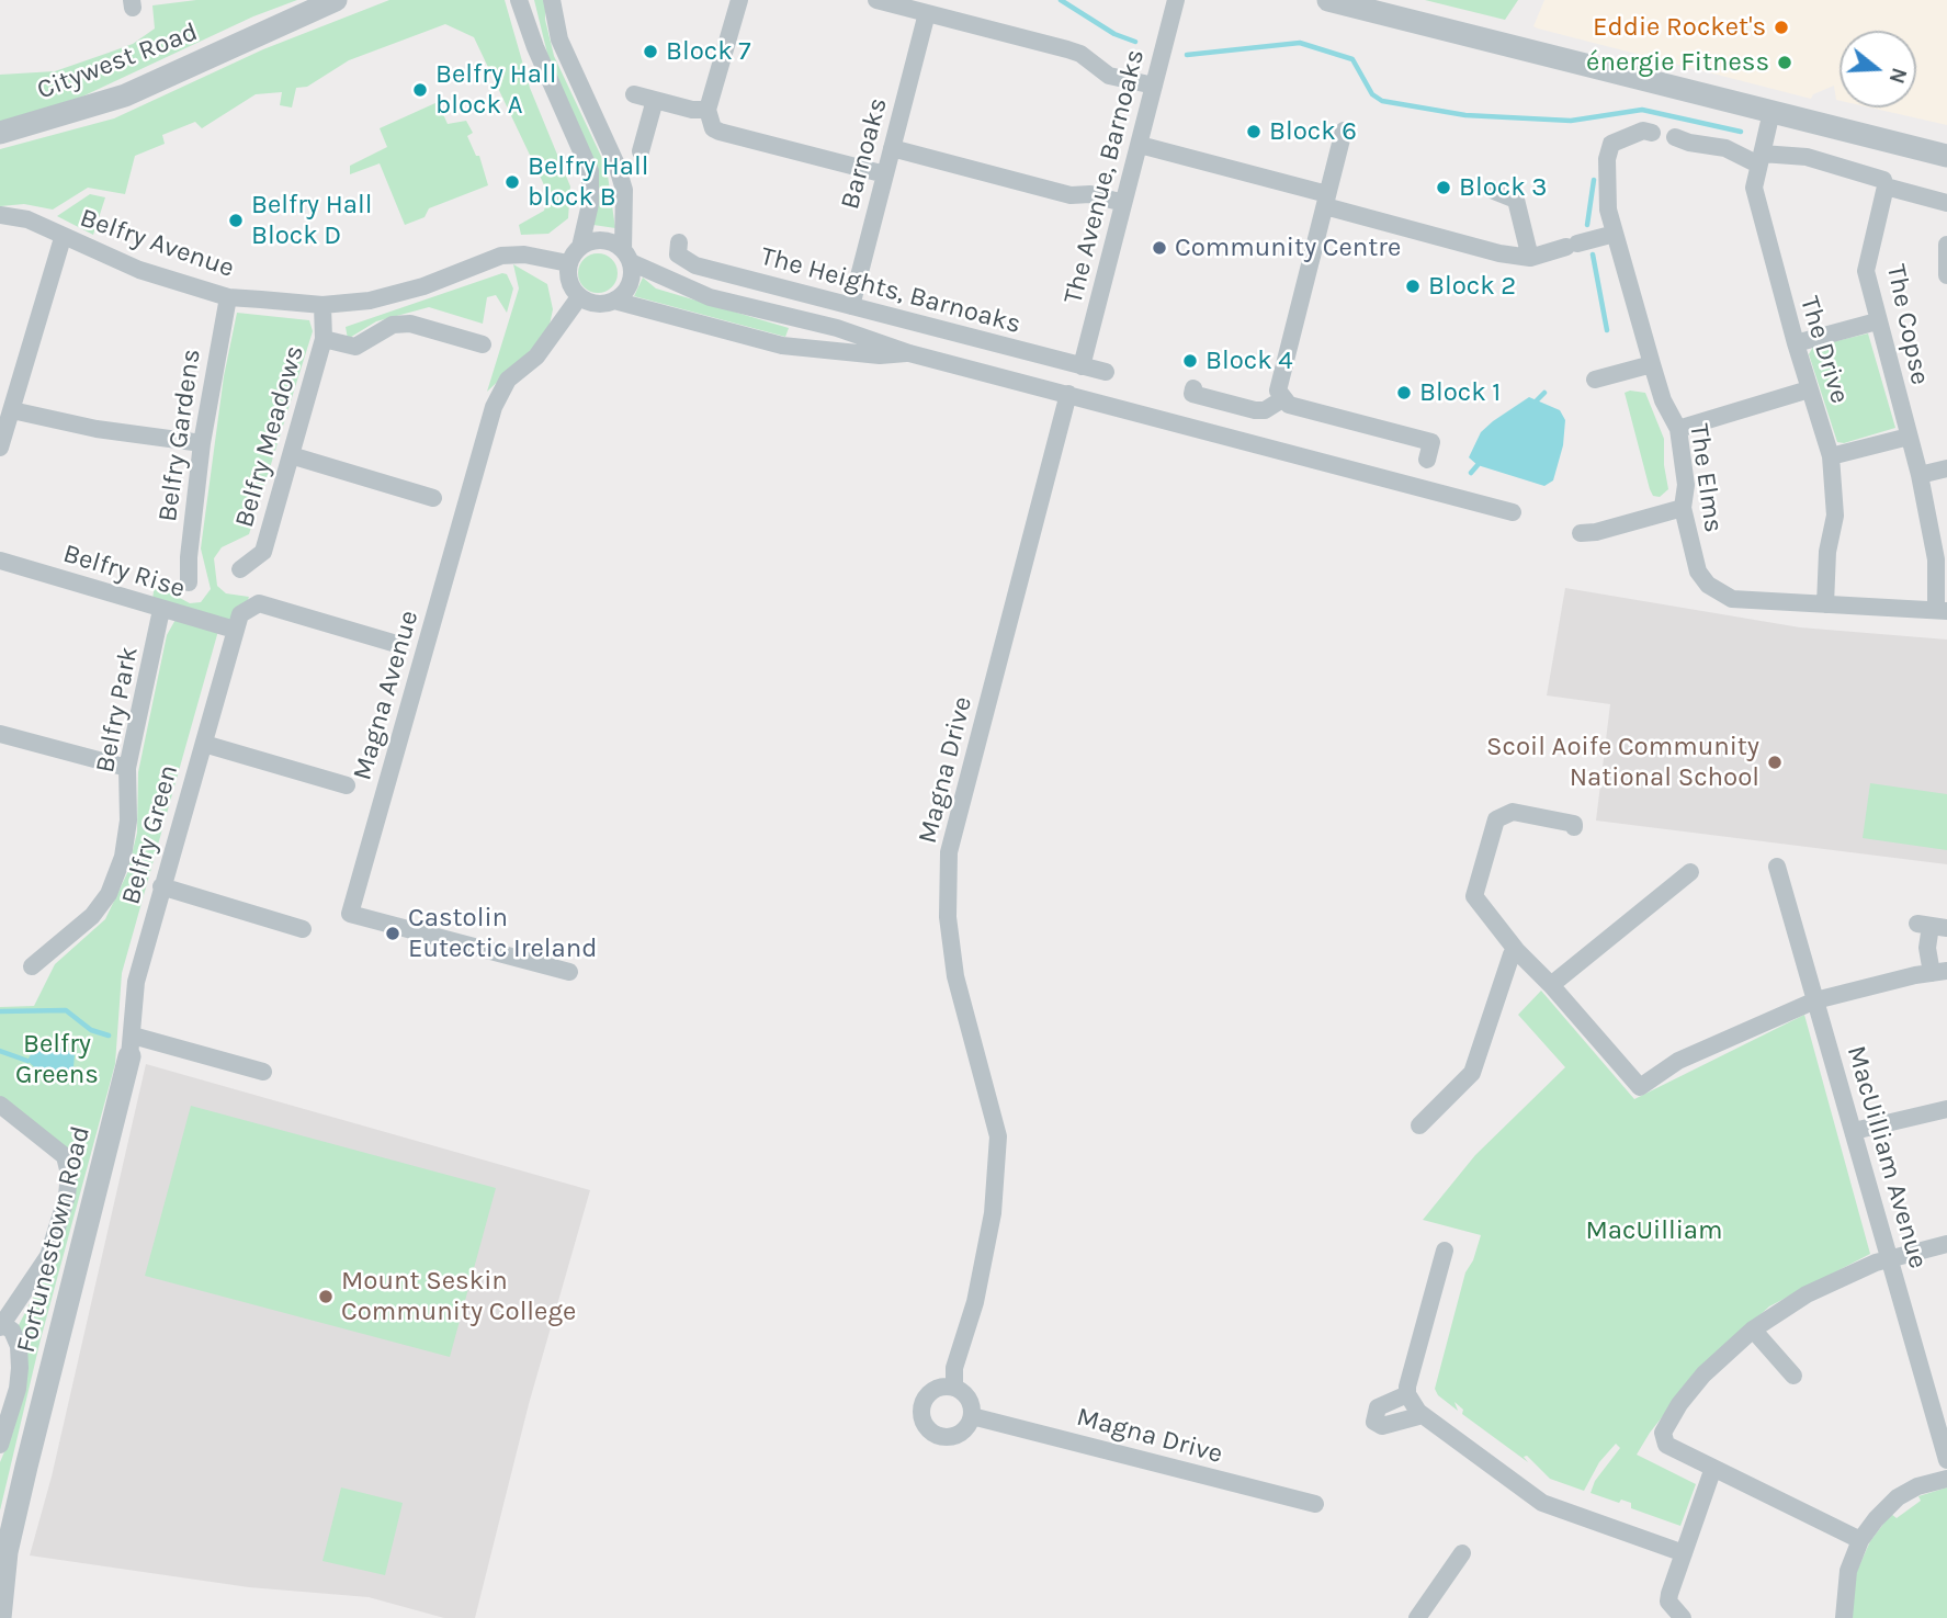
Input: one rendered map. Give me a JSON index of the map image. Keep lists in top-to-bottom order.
{
  "streets": {
    "street": [
      "Citywest Road",
      "Barnoaks",
      "The Avenue, Barnoaks",
      "Belfry Avenue",
      "The Heights, Barnoaks",
      "The Copse",
      "The Drive",
      "Belfry Gardens",
      "Belfry Meadows",
      "The Elms",
      "Belfry Rise",
      "Magna Avenue",
      "Belfry Park",
      "Magna Drive",
      "Belfry Green",
      "MacUilliam Avenue",
      "Fortunestown Road"
    ]
  },
  "crossings": [
    ["Barnoaks", "The Heights, Barnoaks"],
    ["The Avenue, Barnoaks", "The Heights, Barnoaks"],
    ["Belfry Avenue", "Belfry Gardens"],
    ["Belfry Avenue", "Belfry Meadows"],
    ["Belfry Avenue", "Magna Avenue"],
    ["The Copse", "The Elms"],
    ["The Drive", "The Elms"],
    ["Belfry Rise", "Belfry Park"],
    ["Belfry Rise", "Belfry Green"],
    ["Belfry Green", "Fortunestown Road"]
  ],
  "parks": ["Belfry Greens", "MacUilliam"],
  "places": [
    "Eddie Rocket's",
    "Block 7",
    "énergie Fitness",
    "Belfry Hall block A",
    "Block 6",
    "Belfry Hall block B",
    "Block 3",
    "Belfry Hall Block D",
    "Community Centre",
    "Block 2",
    "Block 4",
    "Block 1",
    "Scoil Aoife Community National School",
    "Castolin Eutectic Ireland",
    "Mount Seskin Community College"
  ],
  "north": "right"
}
